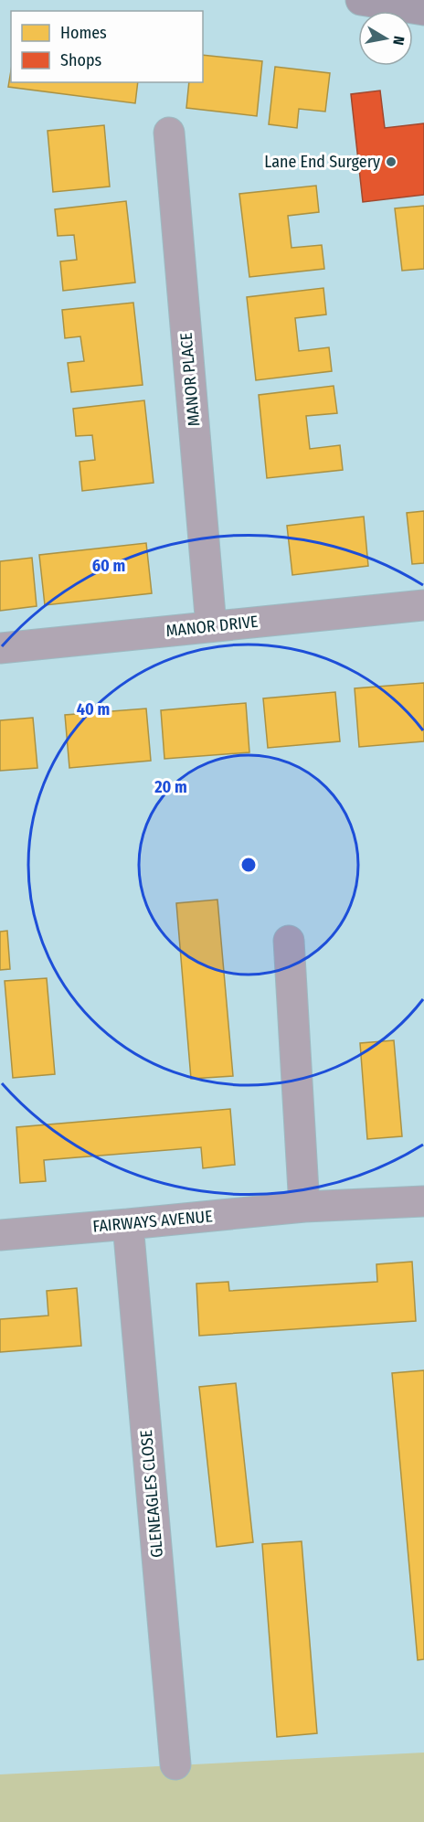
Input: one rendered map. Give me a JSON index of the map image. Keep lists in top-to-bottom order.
{
  "streets": {
    "street": [
      "MANOR PLACE",
      "MANOR DRIVE",
      "FAIRWAYS AVENUE",
      "GLENEAGLES CLOSE"
    ]
  },
  "crossings": [
    ["MANOR PLACE", "MANOR DRIVE"],
    ["FAIRWAYS AVENUE", "GLENEAGLES CLOSE"]
  ],
  "places": ["Lane End Surgery"],
  "legend": ["Homes", "Shops"],
  "north": "right",
  "rings": ["60 m", "40 m", "20 m"]
}
